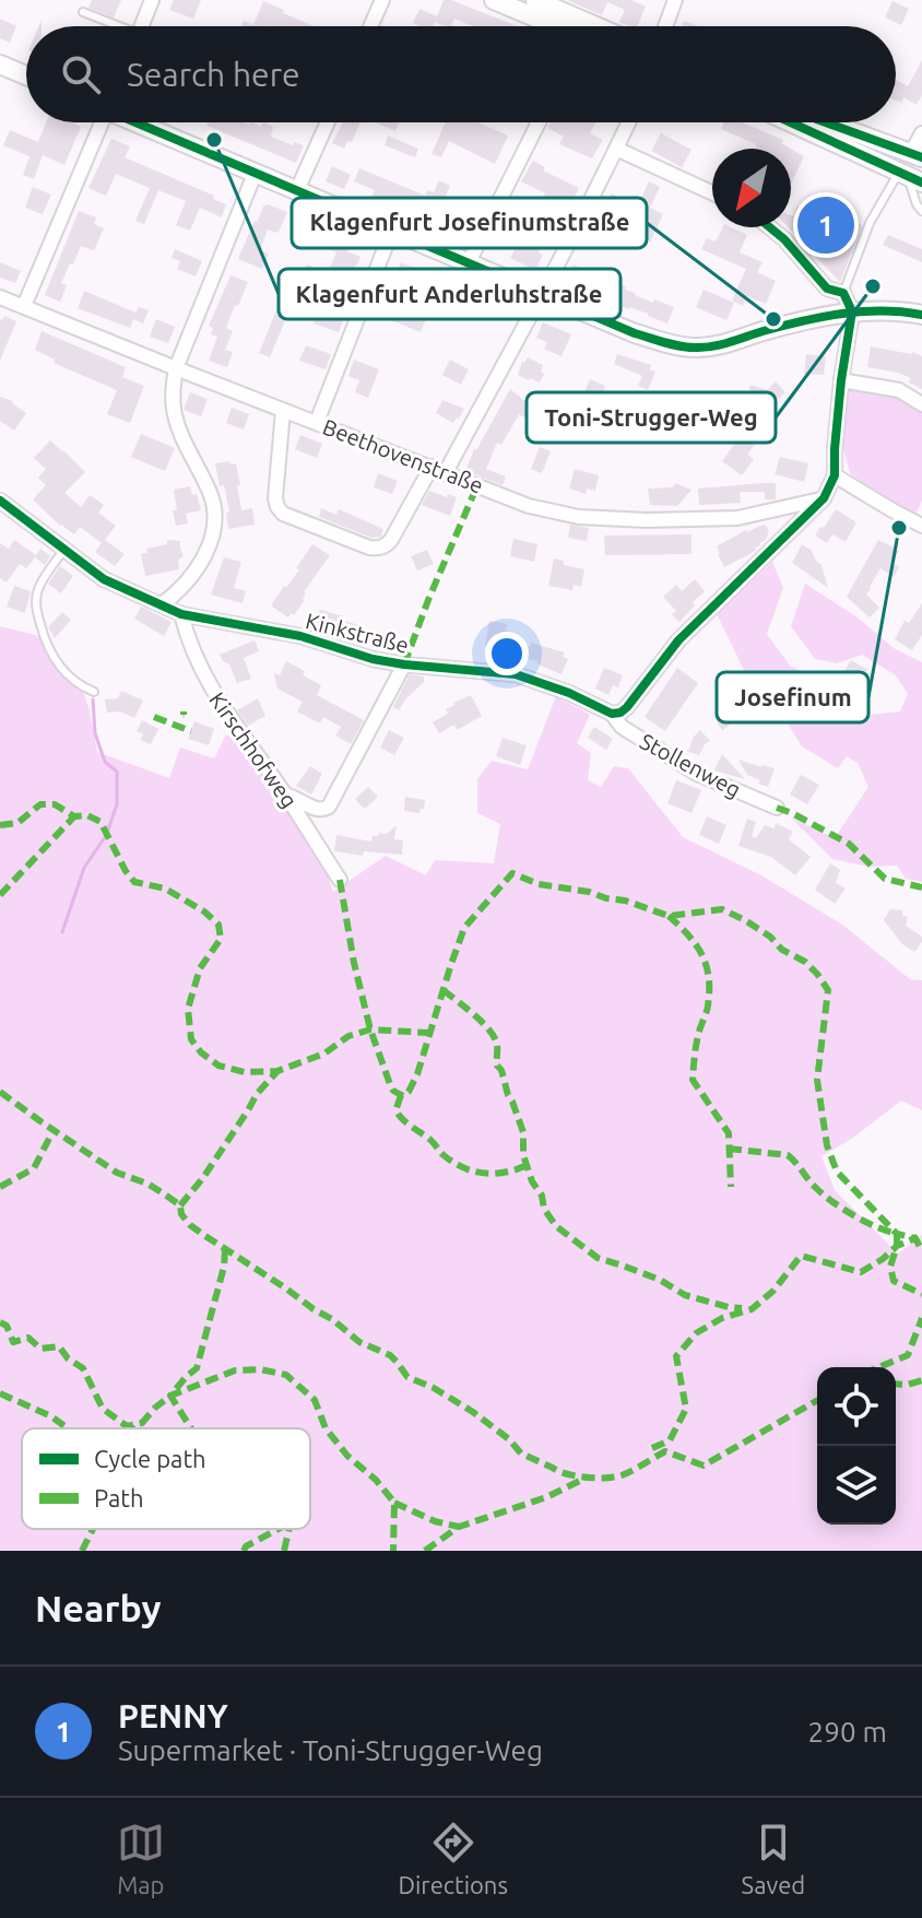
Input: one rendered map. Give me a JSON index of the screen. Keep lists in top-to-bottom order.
{
  "streets": {
    "street": [
      "Beethovenstraße",
      "Kinkstraße",
      "Kirschhofweg",
      "Stollenweg"
    ]
  },
  "crossings": [
    ["Kinkstraße", "Kirschhofweg"],
    ["Kinkstraße", "Stollenweg"]
  ],
  "places": [
    "Klagenfurt Anderluhstraße",
    "Toni-Strugger-Weg",
    "Klagenfurt Josefinumstraße",
    "Josefinum"
  ],
  "legend": ["Cycle path", "Path"],
  "north": "bottom left",
  "page": {
    "search": "Search here",
    "pins": "1",
    "heading": "Nearby",
    "list": [
      {
        "mark": "1",
        "name": "PENNY",
        "note": "Supermarket · Toni-Strugger-Weg",
        "value": "290 m"
      }
    ],
    "nav": ["Map", "Directions", "Saved"]
  }
}
